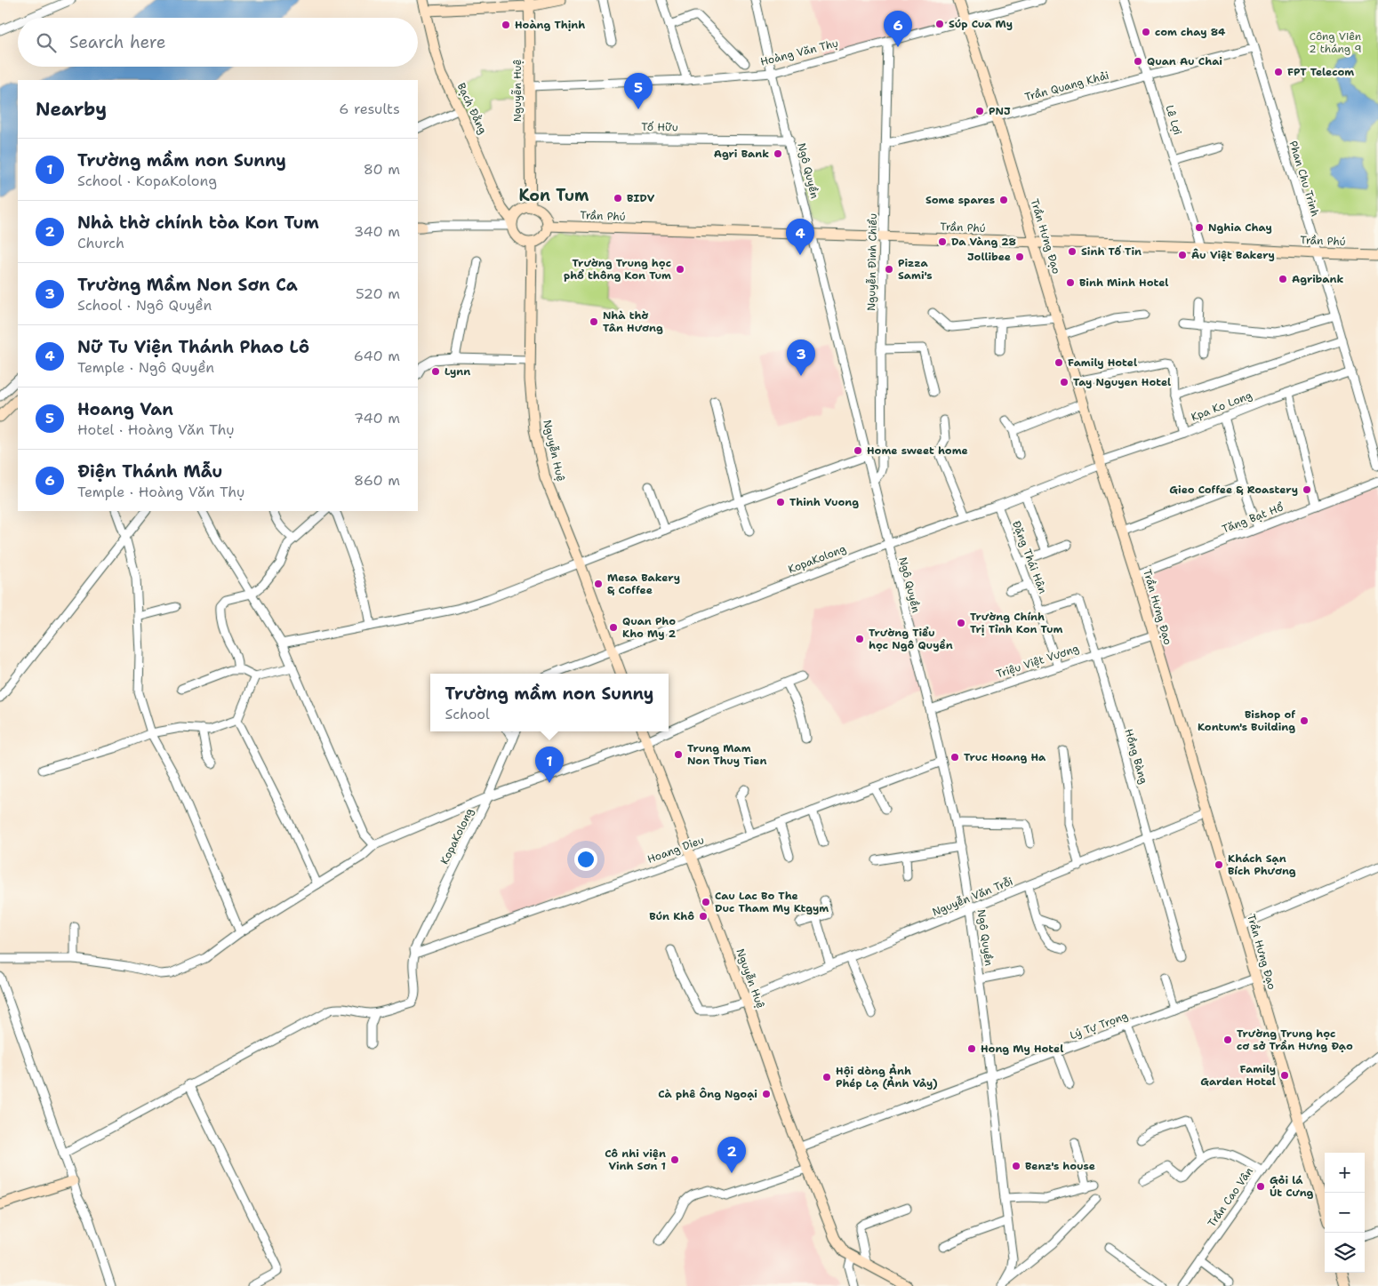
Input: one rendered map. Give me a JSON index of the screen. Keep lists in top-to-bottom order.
{
  "streets": {
    "street": [
      "Hoàng Văn Thụ",
      "Trần Quang Khải",
      "Nguyễn Huệ",
      "Bạch Đằng",
      "Lê Lợi",
      "Tố Hữu",
      "Ngô Quyền",
      "Phan Chu Trinh",
      "Trần Phú",
      "Trần Hưng Đạo",
      "Nguyễn Đình Chiểu",
      "Kpa Ko Long",
      "Tăng Bạt Hổ",
      "Đặng Thái Hân",
      "KopaKolong",
      "Triệu Việt Vương",
      "Hồng Bàng",
      "Hoang Dieu",
      "Nguyễn Văn Trỗi",
      "Lý Tự Trọng",
      "Trần Cao Vân"
    ]
  },
  "crossings": [
    ["Hoàng Văn Thụ", "Nguyễn Huệ"],
    ["Hoàng Văn Thụ", "Ngô Quyền"],
    ["Hoàng Văn Thụ", "Trần Hưng Đạo"],
    ["Hoàng Văn Thụ", "Nguyễn Đình Chiểu"],
    ["Trần Quang Khải", "Lê Lợi"],
    ["Trần Quang Khải", "Phan Chu Trinh"],
    ["Trần Quang Khải", "Trần Hưng Đạo"],
    ["Trần Quang Khải", "Nguyễn Đình Chiểu"],
    ["Nguyễn Huệ", "Bạch Đằng"],
    ["Nguyễn Huệ", "Tố Hữu"],
    ["Nguyễn Huệ", "Trần Phú"],
    ["Nguyễn Huệ", "KopaKolong"],
    ["Nguyễn Huệ", "Hoang Dieu"],
    ["Nguyễn Huệ", "Nguyễn Văn Trỗi"],
    ["Nguyễn Huệ", "Lý Tự Trọng"],
    ["Bạch Đằng", "Trần Phú"],
    ["Lê Lợi", "Trần Phú"],
    ["Tố Hữu", "Ngô Quyền"],
    ["Ngô Quyền", "Trần Phú"],
    ["Ngô Quyền", "Nguyễn Đình Chiểu"],
    ["Ngô Quyền", "KopaKolong"],
    ["Ngô Quyền", "Triệu Việt Vương"],
    ["Ngô Quyền", "Hoang Dieu"],
    ["Ngô Quyền", "Nguyễn Văn Trỗi"],
    ["Ngô Quyền", "Lý Tự Trọng"],
    ["Phan Chu Trinh", "Trần Phú"],
    ["Phan Chu Trinh", "Kpa Ko Long"],
    ["Trần Phú", "Trần Hưng Đạo"],
    ["Trần Phú", "Nguyễn Đình Chiểu"],
    ["Trần Hưng Đạo", "Kpa Ko Long"],
    ["Trần Hưng Đạo", "Tăng Bạt Hổ"],
    ["Trần Hưng Đạo", "KopaKolong"],
    ["Trần Hưng Đạo", "Triệu Việt Vương"],
    ["Trần Hưng Đạo", "Nguyễn Văn Trỗi"],
    ["Trần Hưng Đạo", "Lý Tự Trọng"],
    ["Trần Hưng Đạo", "Trần Cao Vân"],
    ["Kpa Ko Long", "KopaKolong"],
    ["Đặng Thái Hân", "KopaKolong"],
    ["Đặng Thái Hân", "Triệu Việt Vương"],
    ["Đặng Thái Hân", "Hồng Bàng"],
    ["KopaKolong", "Hoang Dieu"],
    ["Triệu Việt Vương", "Hồng Bàng"],
    ["Hồng Bàng", "Nguyễn Văn Trỗi"]
  ],
  "districts": ["Kon Tum"],
  "parks": ["Công Viên 2 tháng 9"],
  "places": [
    "Súp Cua My",
    "Hoàng Thịnh",
    "com chay 84",
    "Quan Au Chai",
    "FPT Telecom",
    "PNJ",
    "Agri Bank",
    "BIDV",
    "Some spares",
    "Nghia Chay",
    "Da Vàng 28",
    "Sinh Tố Tin",
    "Âu Việt Bakery",
    "Jollibee",
    "Trường Trung học phổ thông Kon Tum",
    "Pizza Sami's",
    "Agribank",
    "Binh Minh Hotel",
    "Nhà thờ Tân Hương",
    "Family Hotel",
    "Lynn",
    "Tay Nguyen Hotel",
    "Home sweet home",
    "Gieo Coffee & Roastery",
    "Thinh Vuong",
    "Mesa Bakery & Coffee",
    "Trường Chính Trị Tỉnh Kon Tum",
    "Quan Pho Kho My 2",
    "Trường Tiểu học Ngô Quyền",
    "Bishop of Kontum's Building",
    "Trung Mam Non Thuy Tien",
    "Truc Hoang Ha",
    "Khách Sạn Bích Phương",
    "Cau Lac Bo The Duc Tham My Ktgym",
    "Bún Khô",
    "Trường Trung học cơ sở Trần Hưng Đạo",
    "Hong My Hotel",
    "Family Garden Hotel",
    "Hội dòng Ảnh Phép Lạ (Ảnh Vảy)",
    "Cà phê Ông Ngoại",
    "Cô nhi viện Vinh Sơn 1",
    "Benz's house",
    "Gỏi lá Út Cưng"
  ],
  "page": {
    "pins": [
      "6",
      "5",
      "4",
      "3",
      "1",
      "2"
    ],
    "search": "Search here",
    "heading": ["Nearby", "6 results"],
    "list": [
      {
        "mark": "1",
        "name": "Trường mầm non Sunny",
        "note": "School · KopaKolong",
        "value": "80 m"
      },
      {
        "mark": "2",
        "name": "Nhà thờ chính tòa Kon Tum",
        "note": "Church",
        "value": "340 m"
      },
      {
        "mark": "3",
        "name": "Trường Mầm Non Sơn Ca",
        "note": "School · Ngô Quyền",
        "value": "520 m"
      },
      {
        "mark": "4",
        "name": "Nữ Tu Viện Thánh Phao Lô",
        "note": "Temple · Ngô Quyền",
        "value": "640 m"
      },
      {
        "mark": "5",
        "name": "Hoang Van",
        "note": "Hotel · Hoàng Văn Thụ",
        "value": "740 m"
      },
      {
        "mark": "6",
        "name": "Điện Thánh Mẫu",
        "note": "Temple · Hoàng Văn Thụ",
        "value": "860 m"
      }
    ],
    "popup": ["Trường mầm non Sunny", "School"],
    "map_buttons": ["+", "−"]
  }
}
